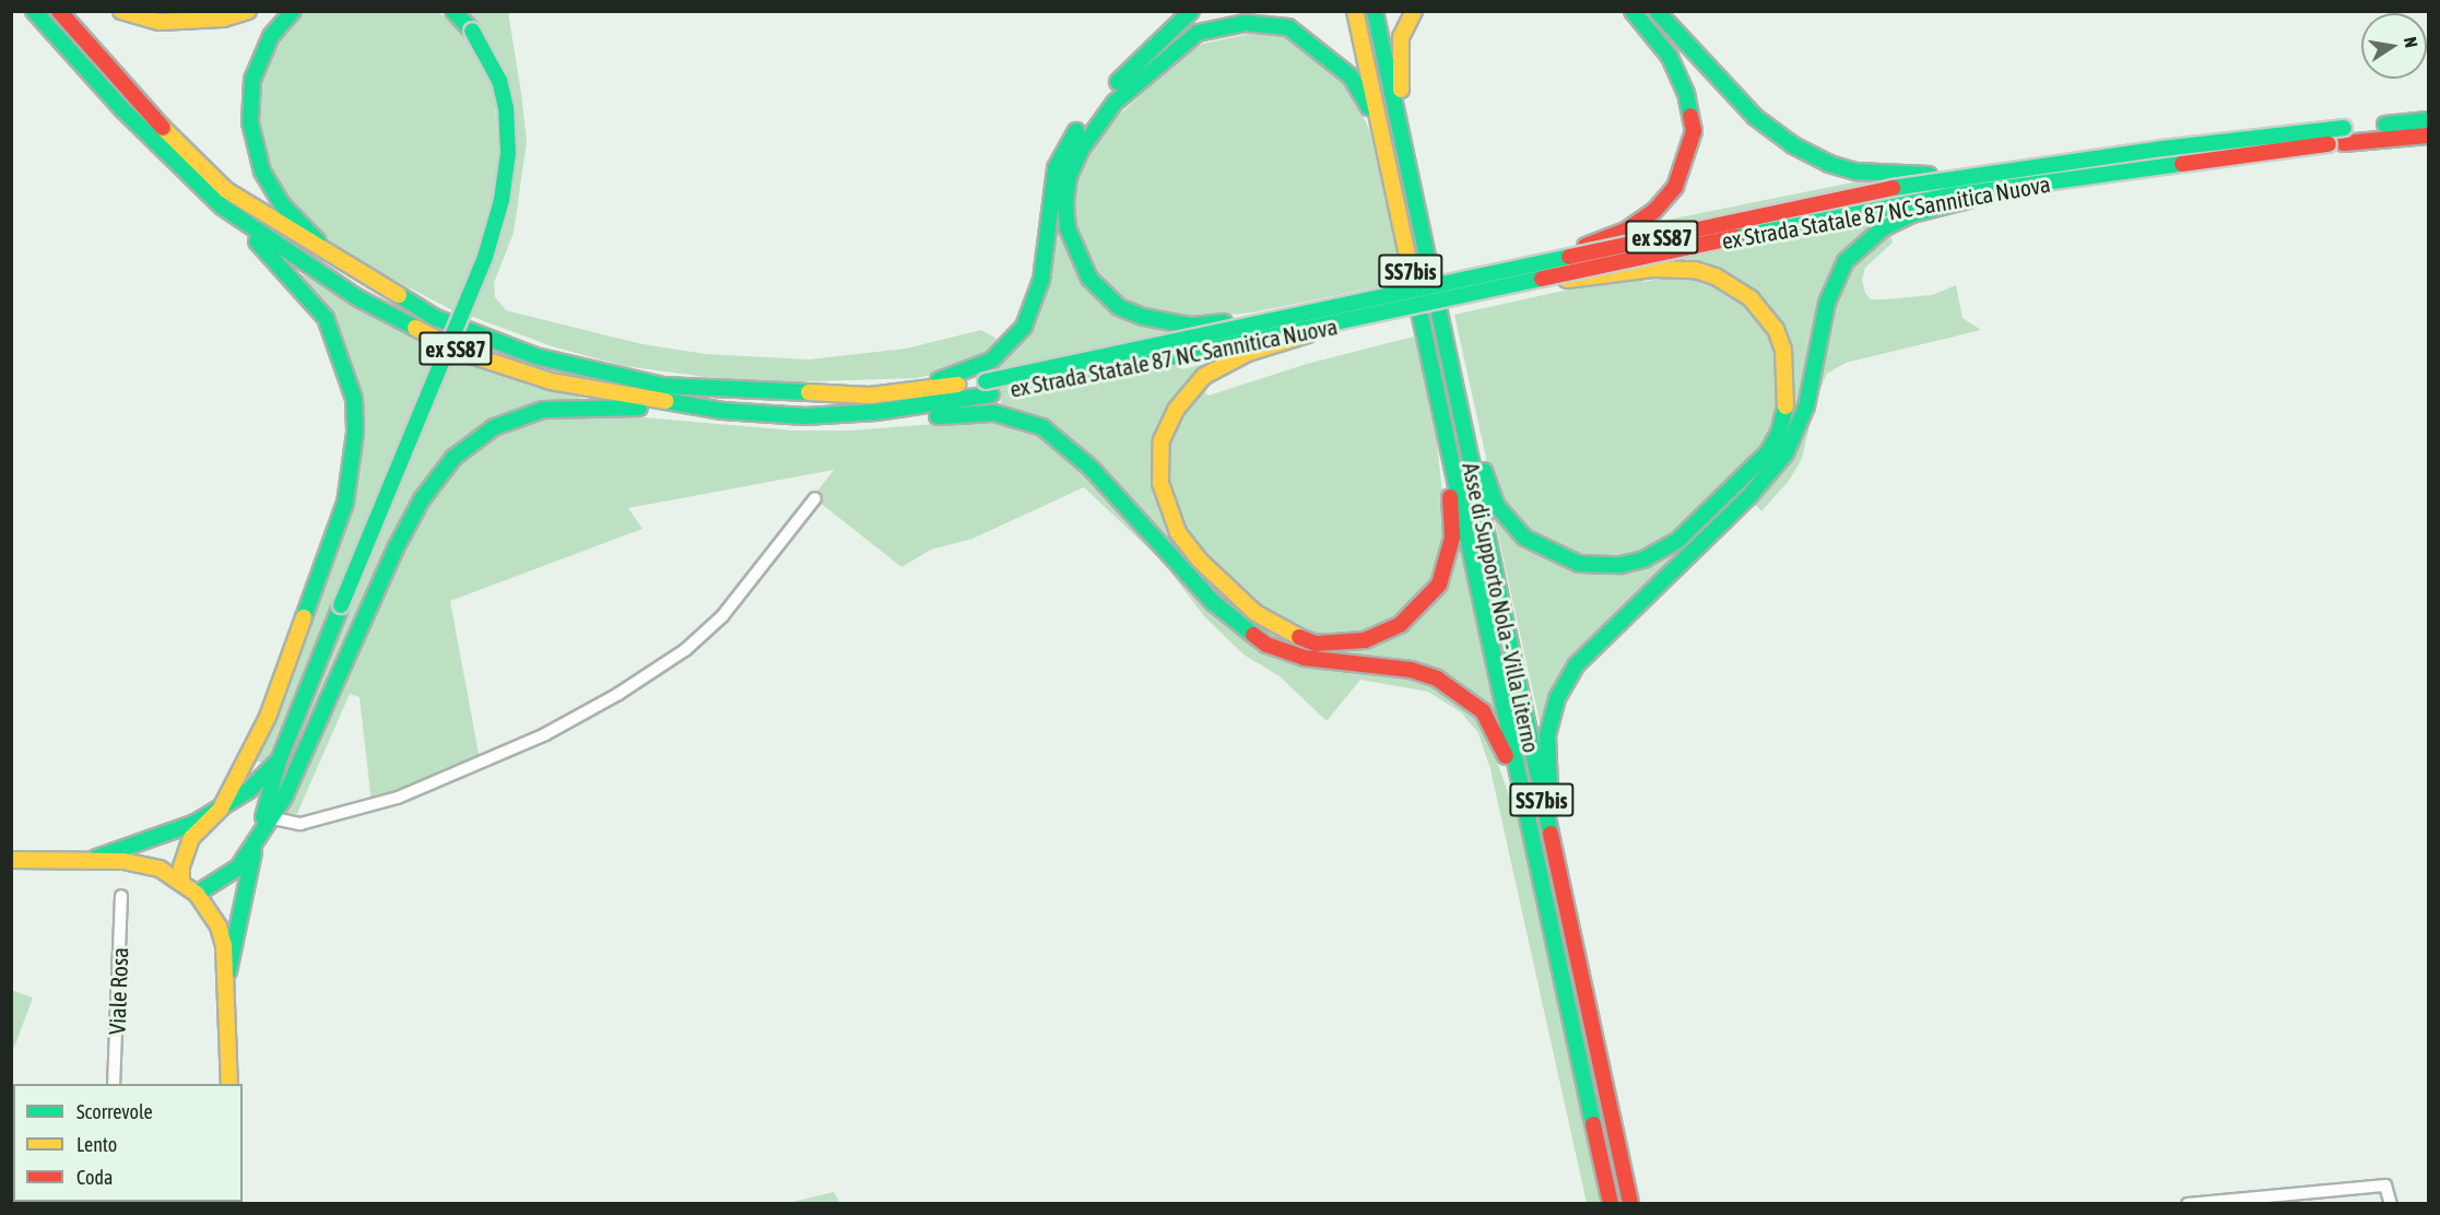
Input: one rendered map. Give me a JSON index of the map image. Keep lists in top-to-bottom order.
{
  "streets": {
    "main road": [
      "ex Strada Statale 87 NC Sannitica Nuova",
      "ex SS87",
      "SS7bis",
      "Asse di Supporto Nola - Villa Literno"
    ],
    "street": ["Viale Rosa"]
  },
  "legend": ["Scorrevole", "Lento", "Coda"],
  "north": "right"
}
